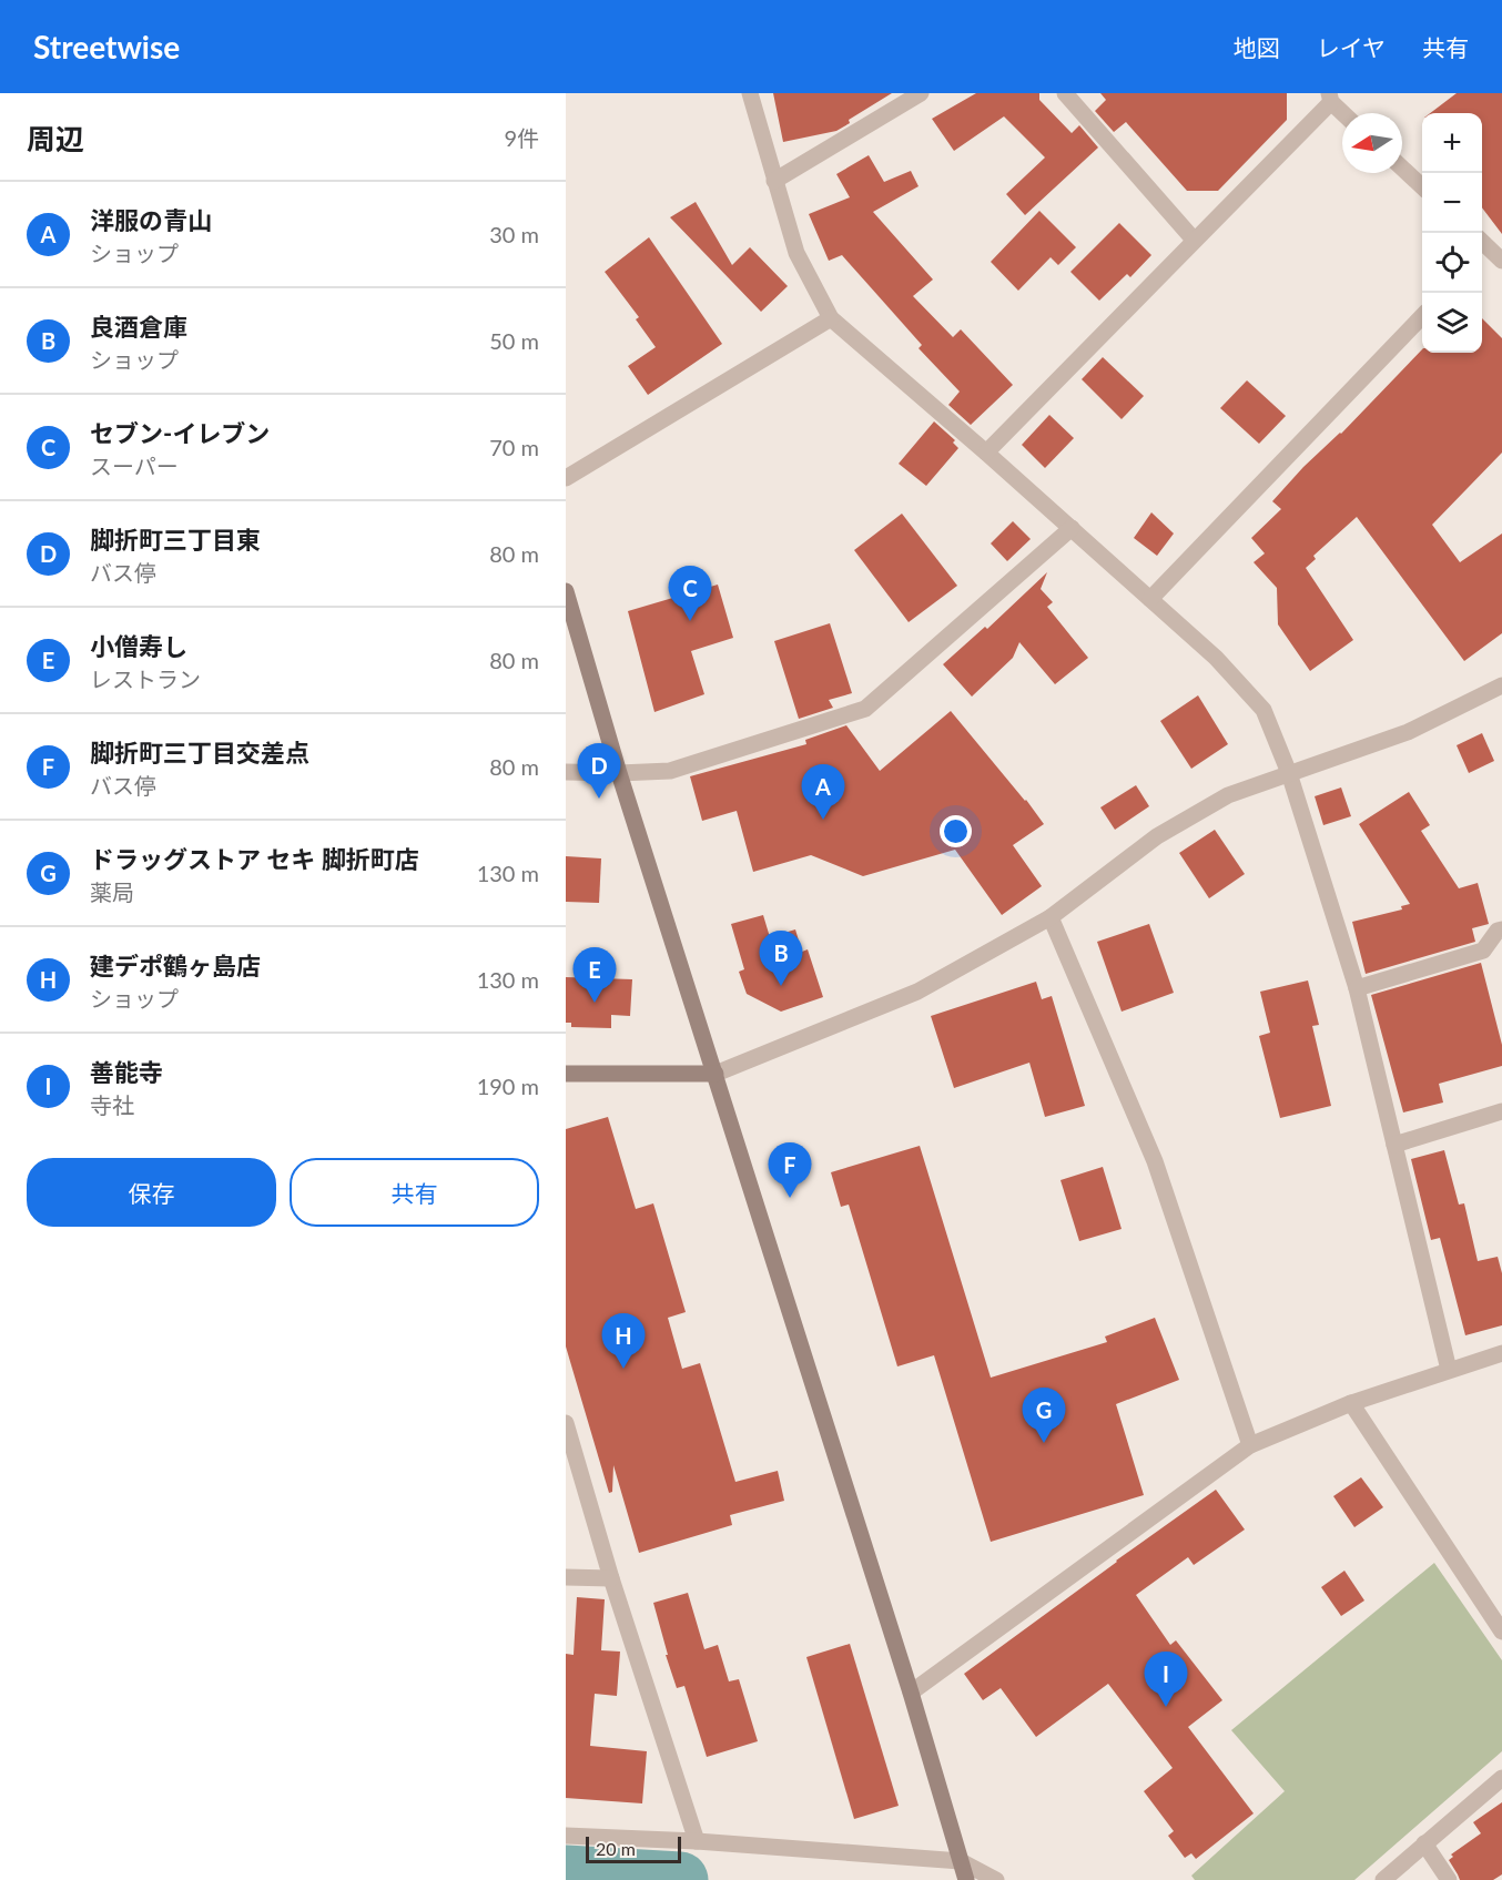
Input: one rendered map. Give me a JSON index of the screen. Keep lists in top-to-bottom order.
{
  "scale_bar": "20 m",
  "north": "left",
  "page": {
    "header": "Streetwise",
    "nav": ["地図", "レイヤ", "共有"],
    "heading": ["周辺", "9件"],
    "map_buttons": ["+", "−"],
    "list": [
      {
        "mark": "A",
        "name": "洋服の青山",
        "note": "ショップ",
        "value": "30 m"
      },
      {
        "mark": "B",
        "name": "良酒倉庫",
        "note": "ショップ",
        "value": "50 m"
      },
      {
        "mark": "C",
        "name": "セブン-イレブン",
        "note": "スーパー",
        "value": "70 m"
      },
      {
        "mark": "D",
        "name": "脚折町三丁目東",
        "note": "バス停",
        "value": "80 m"
      },
      {
        "mark": "E",
        "name": "小僧寿し",
        "note": "レストラン",
        "value": "80 m"
      },
      {
        "mark": "F",
        "name": "脚折町三丁目交差点",
        "note": "バス停",
        "value": "80 m"
      },
      {
        "mark": "G",
        "name": "ドラッグストア セキ 脚折町店",
        "note": "薬局",
        "value": "130 m"
      },
      {
        "mark": "H",
        "name": "建デポ鶴ヶ島店",
        "note": "ショップ",
        "value": "130 m"
      },
      {
        "mark": "I",
        "name": "善能寺",
        "note": "寺社",
        "value": "190 m"
      }
    ],
    "pins": [
      "C",
      "D",
      "A",
      "B",
      "E",
      "F",
      "H",
      "G",
      "I"
    ],
    "buttons": ["保存", "共有"],
    "scale": "20 m"
  }
}
